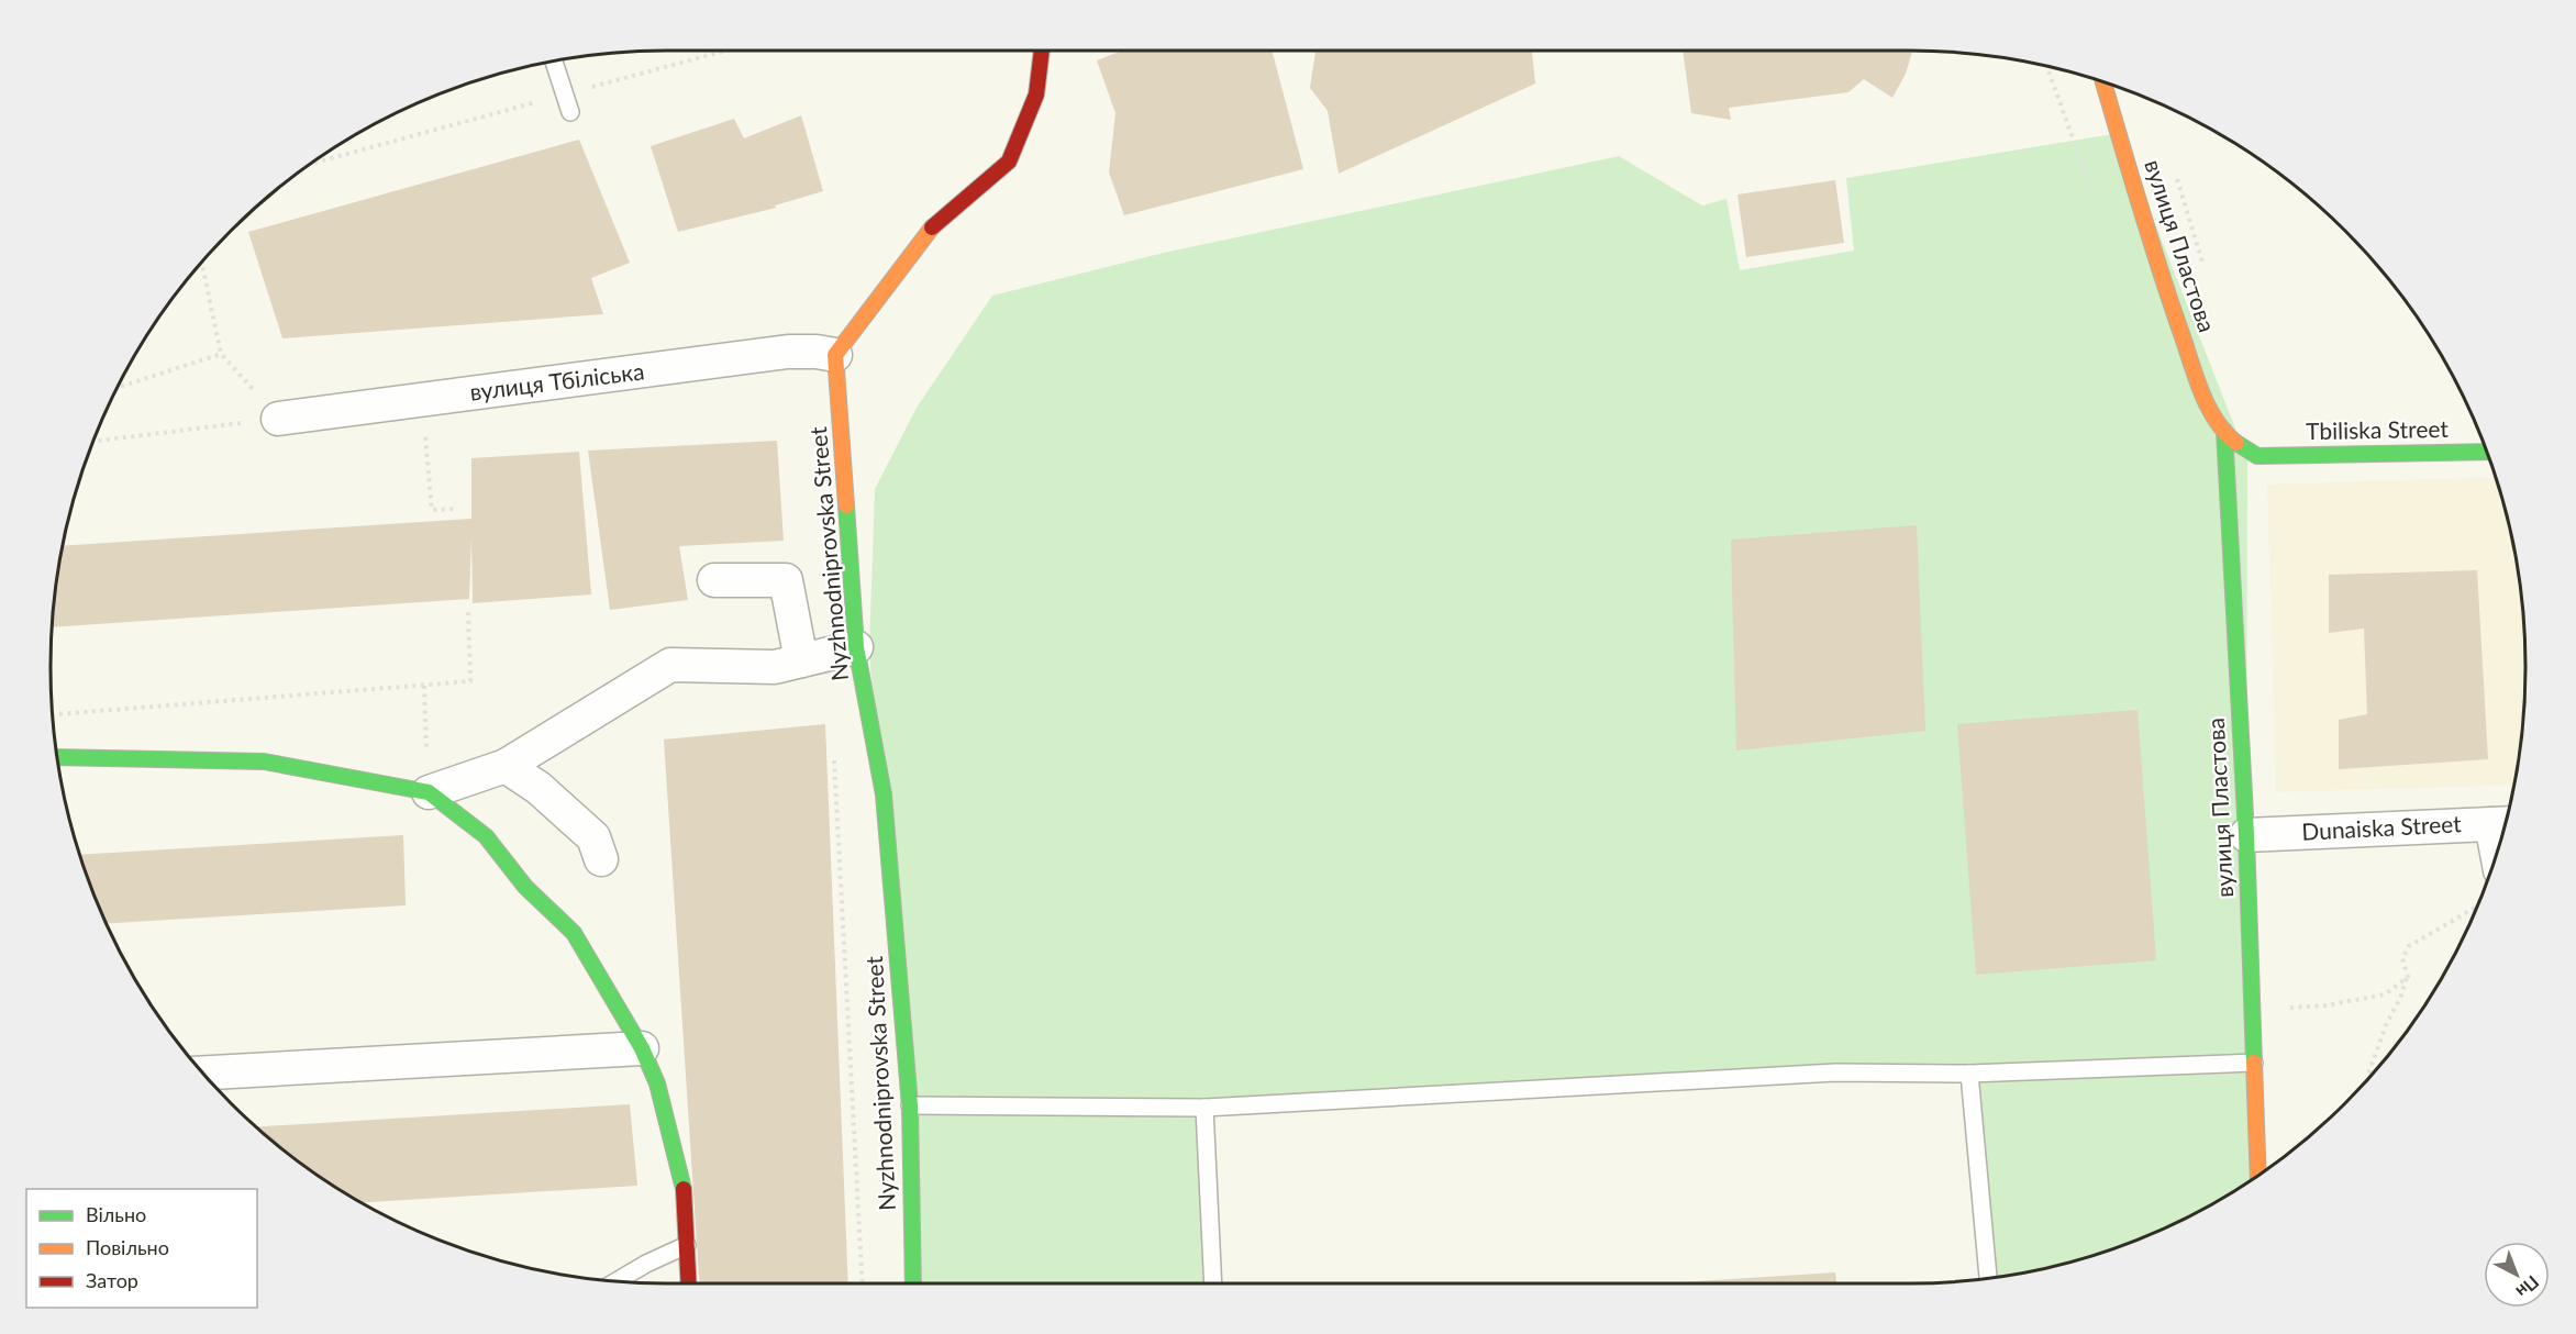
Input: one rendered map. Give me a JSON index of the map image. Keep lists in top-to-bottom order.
{
  "streets": {
    "street": [
      "вулиця Пластова",
      "вулиця Тбіліська",
      "Tbiliska Street",
      "Nyzhnodniprovska Street",
      "Dunaiska Street"
    ]
  },
  "crossings": [
    ["вулиця Пластова", "Tbiliska Street"],
    ["вулиця Пластова", "Dunaiska Street"],
    ["вулиця Тбіліська", "Nyzhnodniprovska Street"]
  ],
  "legend": ["Вільно", "Повільно", "Затор"],
  "north": "bottom right"
}
